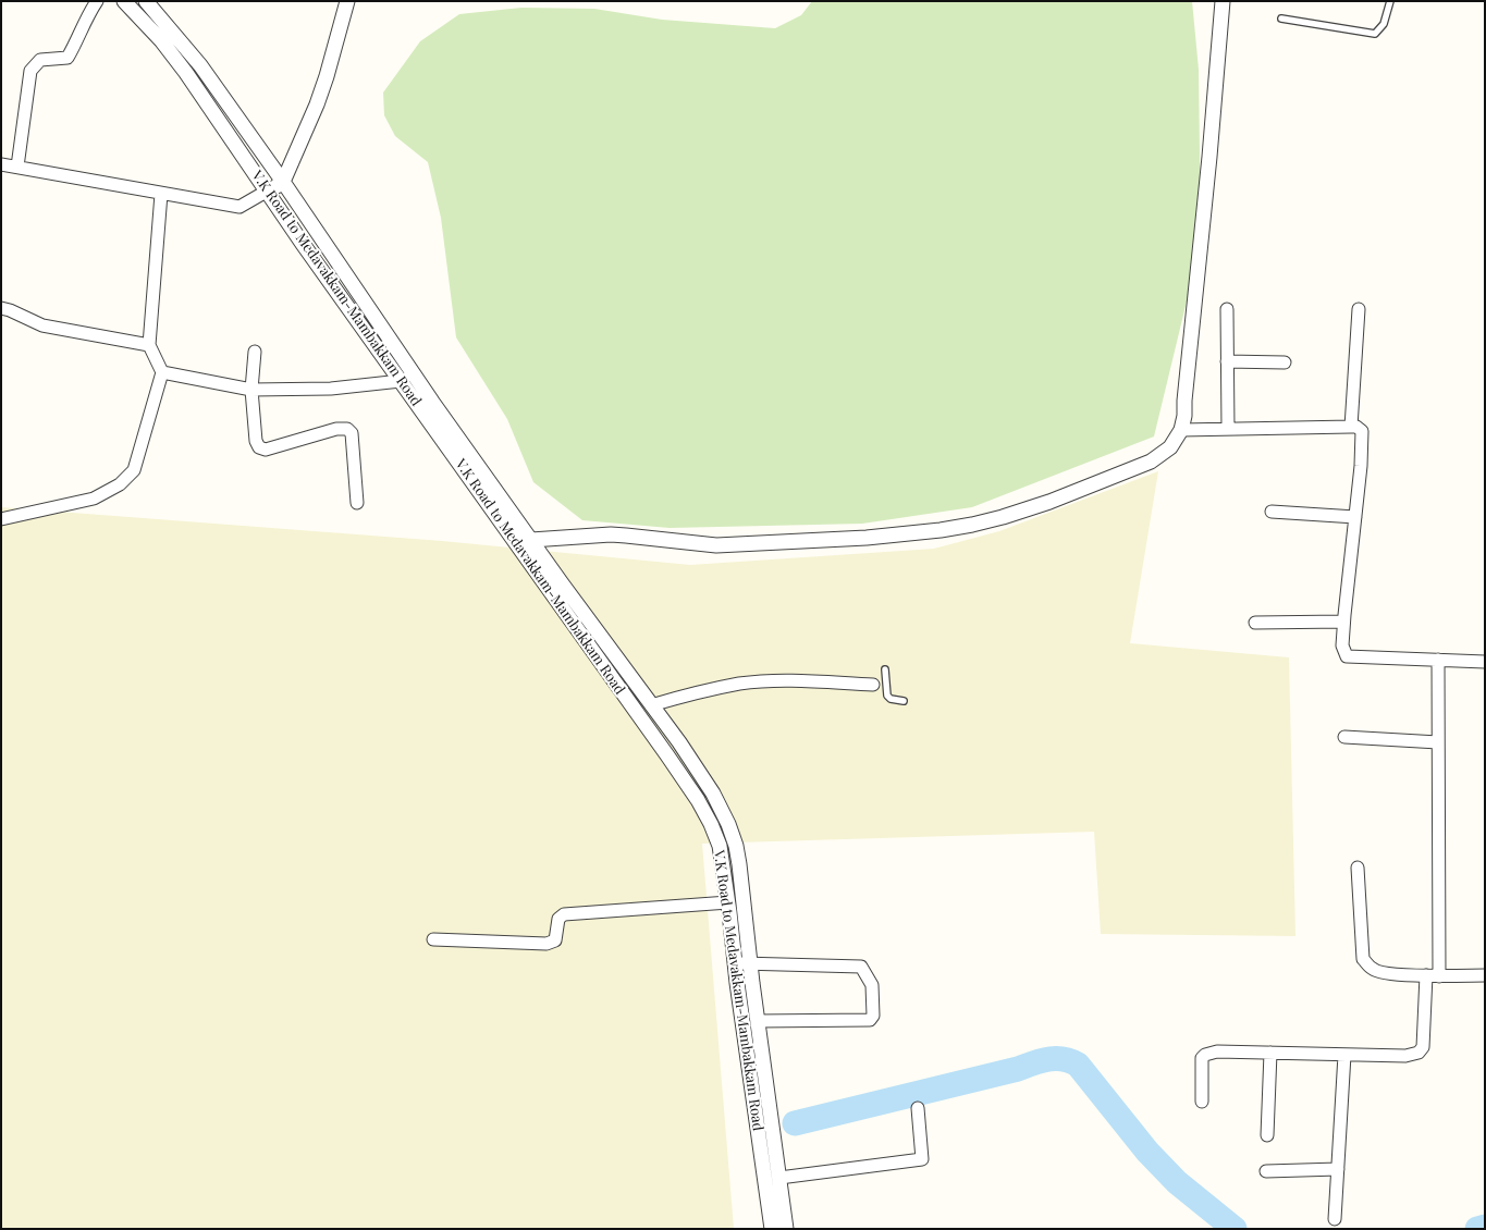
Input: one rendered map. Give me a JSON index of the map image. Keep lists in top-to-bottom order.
{
  "streets": {
    "street": ["V.K Road to Medavakkam-Mambakkam Road"]
  }
}
